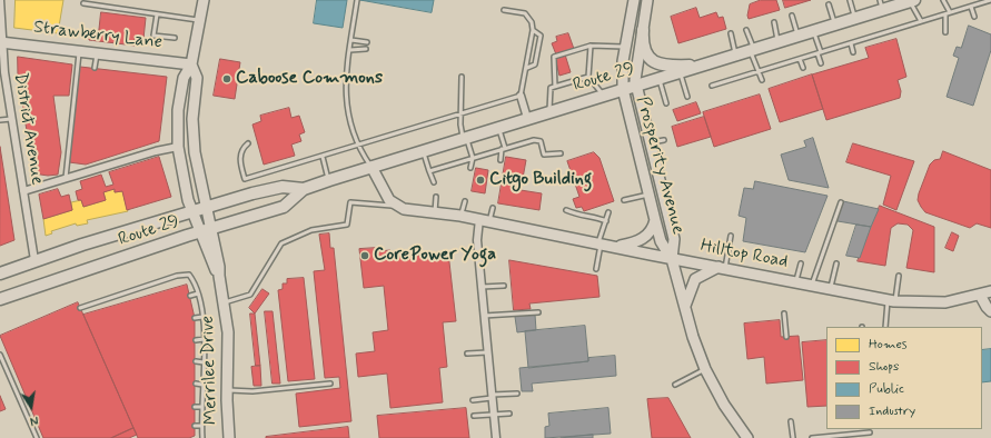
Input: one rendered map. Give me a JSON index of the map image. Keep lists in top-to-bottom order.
{
  "streets": {
    "main road": ["Route 29"],
    "street": [
      "Strawberry Lane",
      "District Avenue",
      "Prosperity Avenue",
      "Hilltop Road",
      "Merrilee Drive"
    ]
  },
  "crossings": [
    ["Strawberry Lane", "District Avenue"],
    ["Strawberry Lane", "Merrilee Drive"],
    ["Route 29", "District Avenue"],
    ["Route 29", "Prosperity Avenue"],
    ["Route 29", "Merrilee Drive"],
    ["Prosperity Avenue", "Hilltop Road"]
  ],
  "places": ["Caboose Commons", "Citgo Building", "CorePower Yoga"],
  "legend": [
    "Homes",
    "Shops",
    "Public",
    "Industry"
  ],
  "north": "bottom"
}
